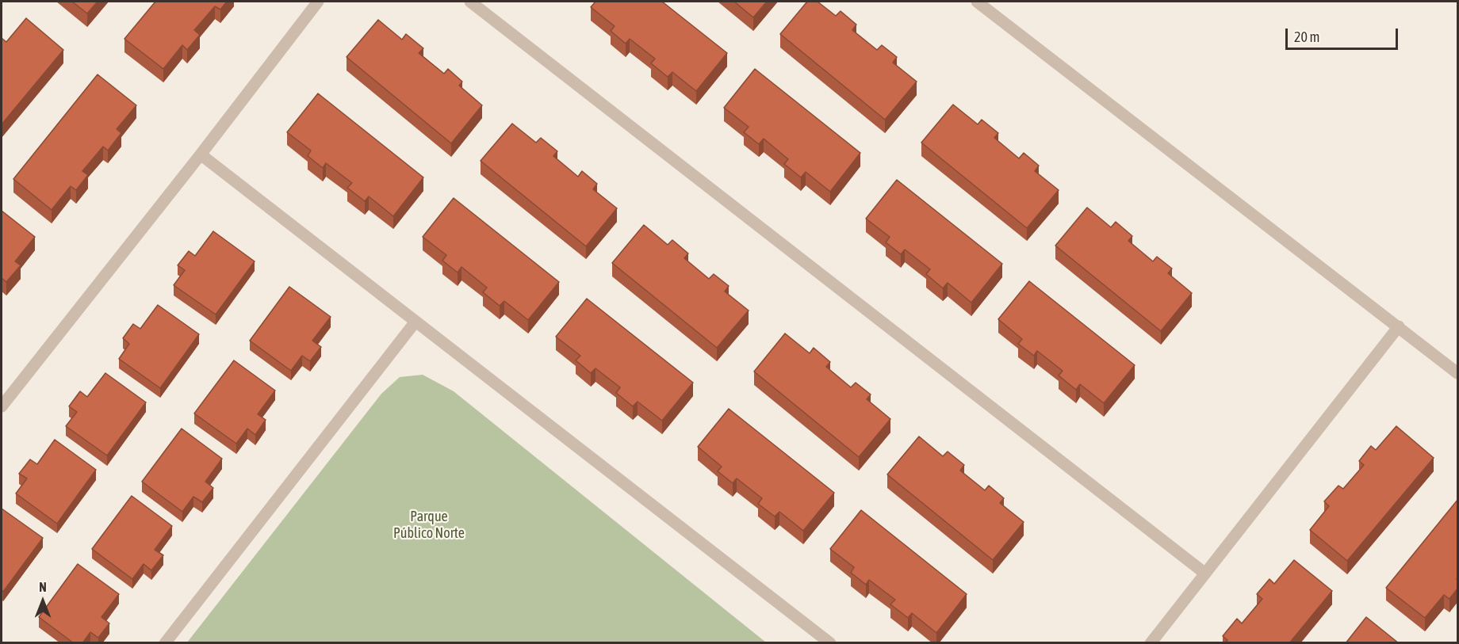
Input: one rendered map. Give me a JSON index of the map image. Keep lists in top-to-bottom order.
{
  "parks": ["Parque Público Norte"],
  "scale_bar": "20 m",
  "north": "top"
}
